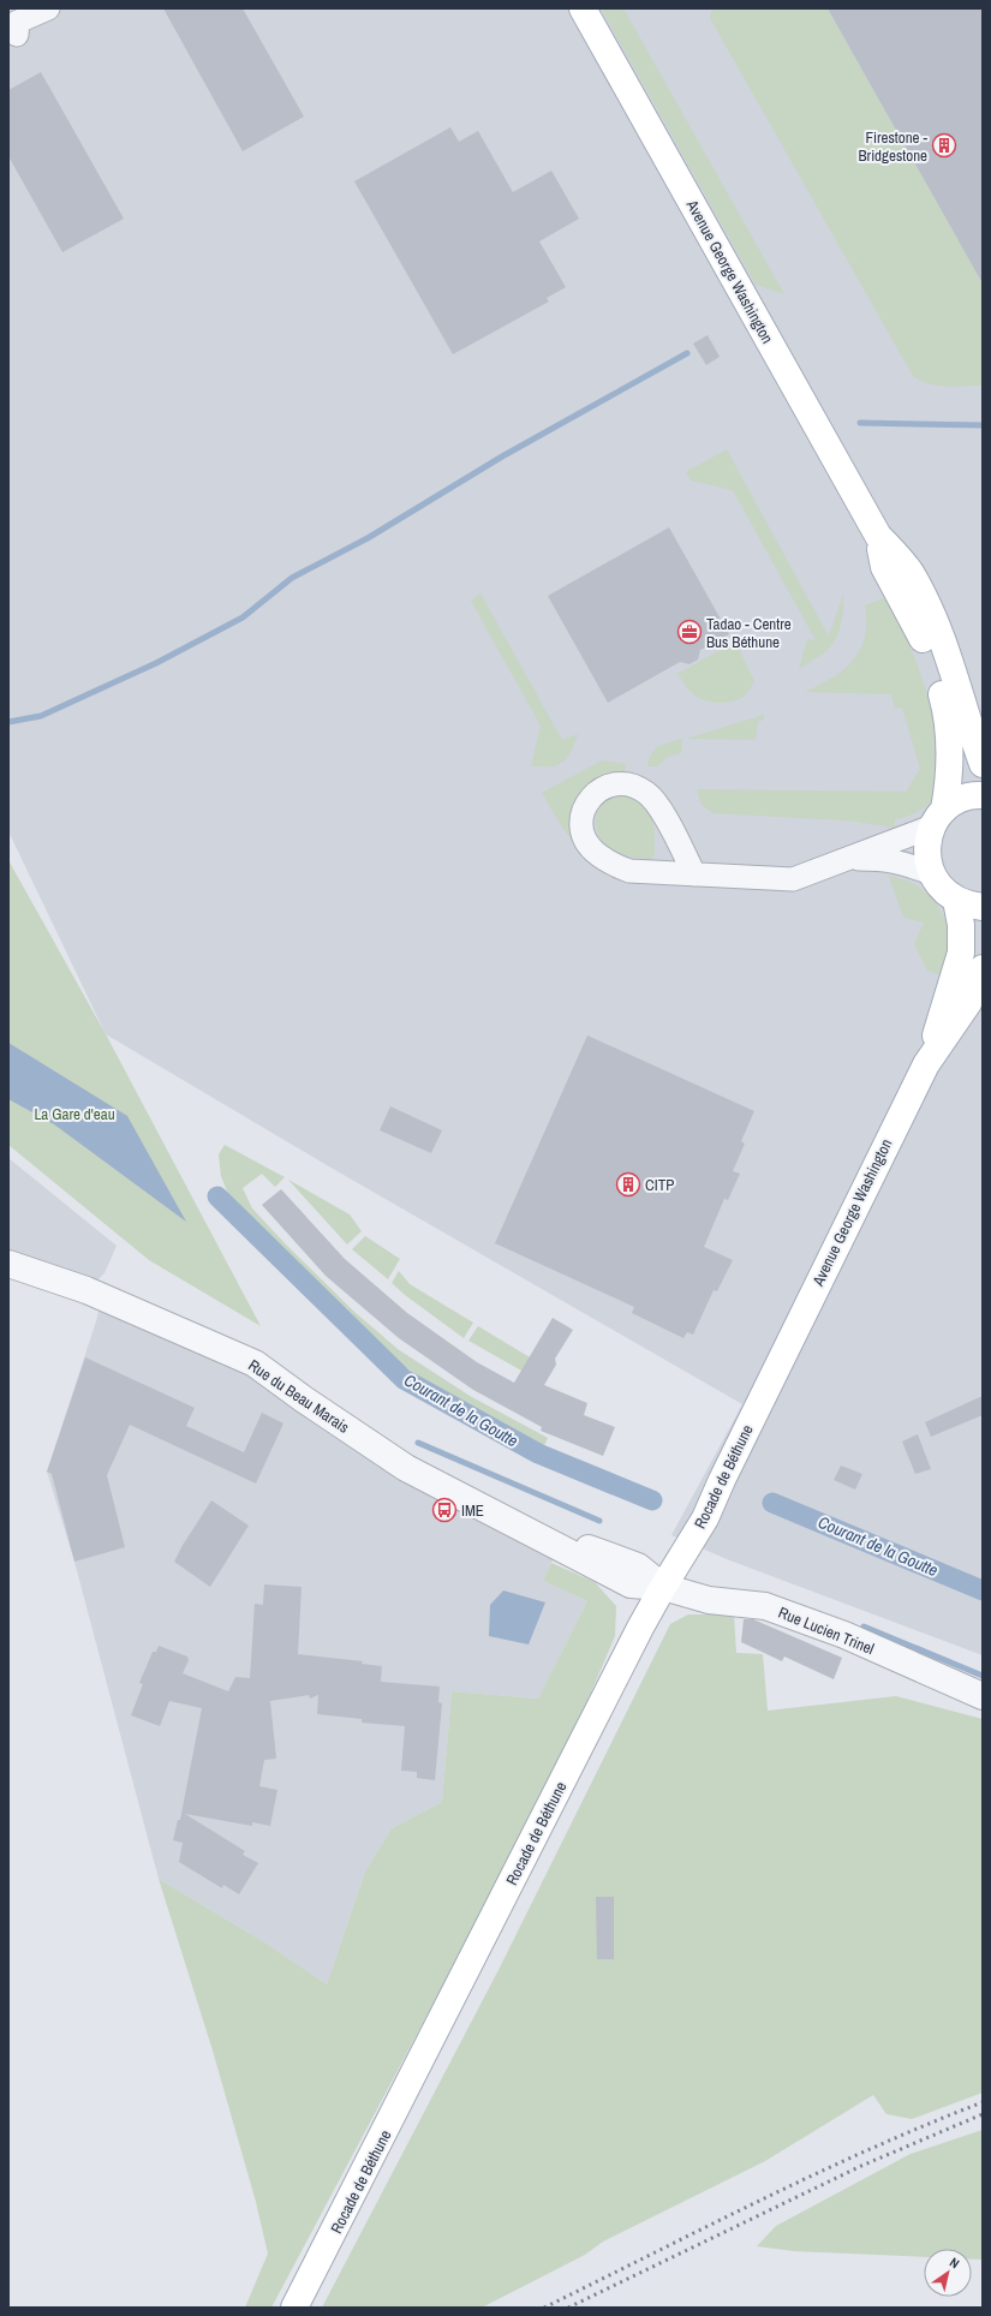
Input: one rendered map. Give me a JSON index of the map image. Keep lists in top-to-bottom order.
{
  "streets": {
    "main road": ["Avenue George Washington", "Rocade de Béthune"],
    "street": ["Rue du Beau Marais", "Rue Lucien Trinel"]
  },
  "crossings": [
    ["Avenue George Washington", "Rocade de Béthune"],
    ["Rue du Beau Marais", "Rocade de Béthune"],
    ["Rue du Beau Marais", "Rue Lucien Trinel"],
    ["Rocade de Béthune", "Rue Lucien Trinel"]
  ],
  "water": ["Courant de la Goutte"],
  "parks": ["La Gare d'eau"],
  "places": {
    "building": ["Firestone - Bridgestone", "CITP"],
    "office": ["Tadao - Centre Bus Béthune"],
    "bus stop": ["IME"]
  },
  "north": "top right"
}
